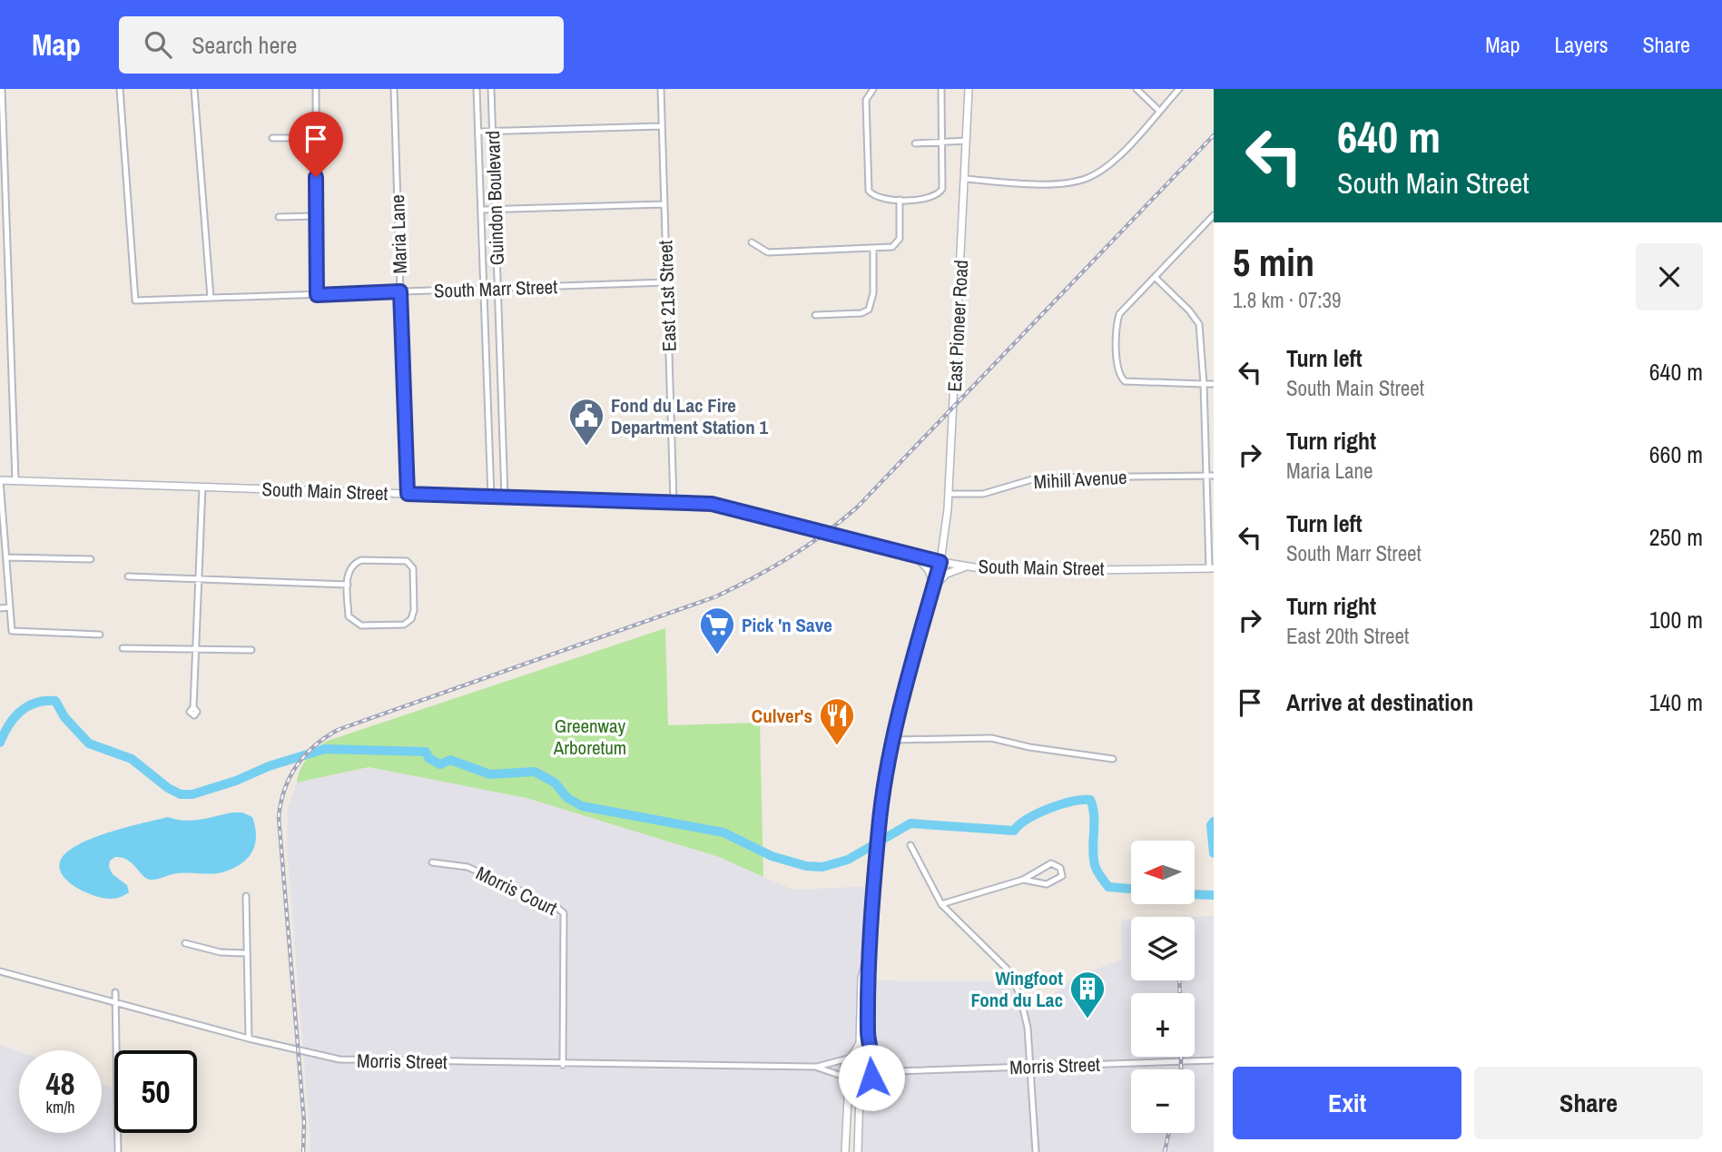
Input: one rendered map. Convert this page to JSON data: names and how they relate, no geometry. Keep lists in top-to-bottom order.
{
  "streets": {
    "main road": ["East Pioneer Road", "South Main Street"],
    "street": [
      "Guindon Boulevard",
      "Maria Lane",
      "South Marr Street",
      "East 21st Street",
      "Mihill Avenue",
      "Morris Court",
      "Morris Street"
    ]
  },
  "crossings": [
    ["Guindon Boulevard", "South Marr Street"],
    ["Guindon Boulevard", "South Main Street"],
    ["Maria Lane", "South Marr Street"],
    ["Maria Lane", "South Main Street"],
    ["South Marr Street", "East 21st Street"],
    ["East 21st Street", "South Main Street"],
    ["East Pioneer Road", "Mihill Avenue"],
    ["East Pioneer Road", "South Main Street"],
    ["Morris Court", "Morris Street"]
  ],
  "parks": ["Greenway Arboretum"],
  "places": {
    "public building": ["Fond du Lac Fire Department Station 1"],
    "supermarket": ["Pick 'n Save"],
    "restaurant": ["Culver's"],
    "building": ["Wingfoot Fond du Lac"]
  },
  "north": "left",
  "page": {
    "header": "Map",
    "search": "Search here",
    "nav": ["Map", "Layers", "Share"],
    "turn": ["640 m", "South Main Street"],
    "heading": ["5 min", "1.8 km · 07:39"],
    "list": [
      {
        "name": "Turn left",
        "note": "South Main Street",
        "value": "640 m"
      },
      {
        "name": "Turn right",
        "note": "Maria Lane",
        "value": "660 m"
      },
      {
        "name": "Turn left",
        "note": "South Marr Street",
        "value": "250 m"
      },
      {
        "name": "Turn right",
        "note": "East 20th Street",
        "value": "100 m"
      },
      {
        "name": "Arrive at destination",
        "value": "140 m"
      }
    ],
    "map_buttons": ["+", "−"],
    "speed": "48 km/h",
    "limit": "50",
    "buttons": ["Exit", "Share"]
  }
}
